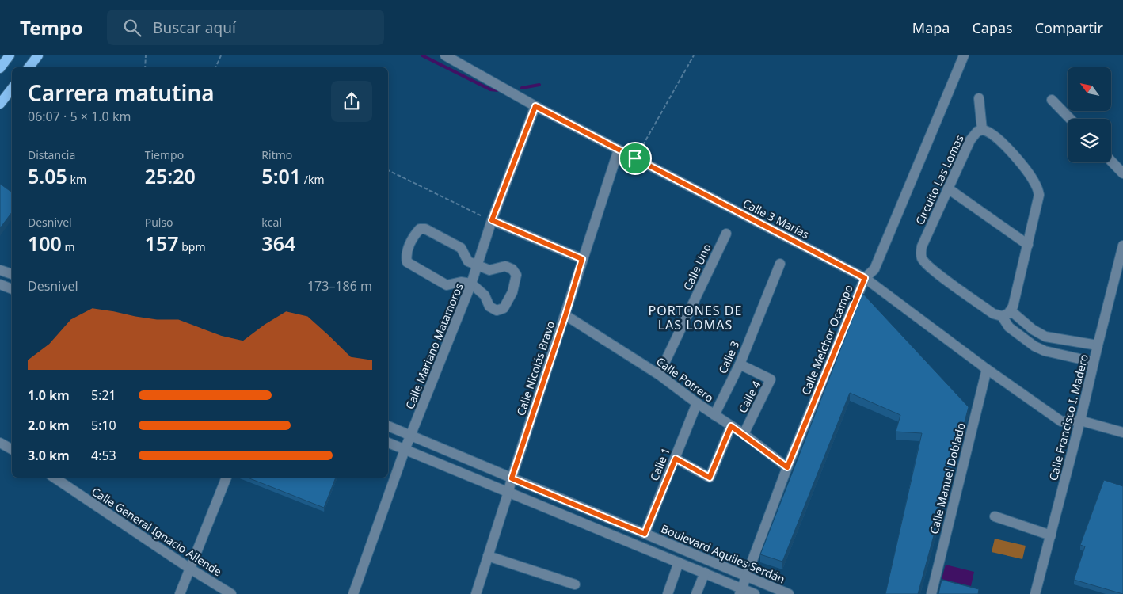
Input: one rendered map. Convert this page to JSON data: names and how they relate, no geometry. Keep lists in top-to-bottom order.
{
  "streets": {
    "street": [
      "Circuito Las Lomas",
      "Calle 3 Marías",
      "Calle Uno",
      "Calle Melchor Ocampo",
      "Calle Mariano Matamoros",
      "Calle 3",
      "Calle Nicolás Bravo",
      "Calle Potrero",
      "Calle 4",
      "Calle Francisco I. Madero",
      "Calle 1",
      "Calle Manuel Doblado",
      "Calle General Ignacio Allende",
      "Boulevard Aquiles Serdán"
    ]
  },
  "crossings": [
    ["Circuito Las Lomas", "Calle Francisco I. Madero"],
    ["Calle 3 Marías", "Calle Melchor Ocampo"],
    ["Calle 3 Marías", "Calle Mariano Matamoros"],
    ["Calle 3 Marías", "Calle Nicolás Bravo"],
    ["Calle 3 Marías", "Calle Francisco I. Madero"],
    ["Calle 3 Marías", "Calle Manuel Doblado"],
    ["Calle Uno", "Calle Potrero"],
    ["Calle Melchor Ocampo", "Calle Potrero"],
    ["Calle Melchor Ocampo", "Boulevard Aquiles Serdán"],
    ["Calle Mariano Matamoros", "Boulevard Aquiles Serdán"],
    ["Calle 3", "Calle Potrero"],
    ["Calle 3", "Calle 4"],
    ["Calle Nicolás Bravo", "Calle Potrero"],
    ["Calle Nicolás Bravo", "Boulevard Aquiles Serdán"],
    ["Calle Potrero", "Calle 4"],
    ["Calle Potrero", "Calle 1"],
    ["Calle 1", "Boulevard Aquiles Serdán"]
  ],
  "districts": ["PORTONES DE LAS LOMAS"],
  "north": "top left",
  "page": {
    "header": "Tempo",
    "search": "Buscar aquí",
    "nav": ["Mapa", "Capas", "Compartir"],
    "heading": ["Carrera matutina", "06:07 · 5 × 1.0 km"],
    "stats": [
      ["Distancia", "5.05 km"],
      ["Tiempo", "25:20"],
      ["Ritmo", "5:01 /km"],
      ["Desnivel", "100 m"],
      ["Pulso", "157 bpm"],
      ["kcal", "364"]
    ],
    "chart": ["Desnivel", "173–186 m"],
    "list": [
      {
        "name": "1.0 km",
        "note": "5:21"
      },
      {
        "name": "2.0 km",
        "note": "5:10"
      },
      {
        "name": "3.0 km",
        "note": "4:53"
      }
    ]
  }
}
